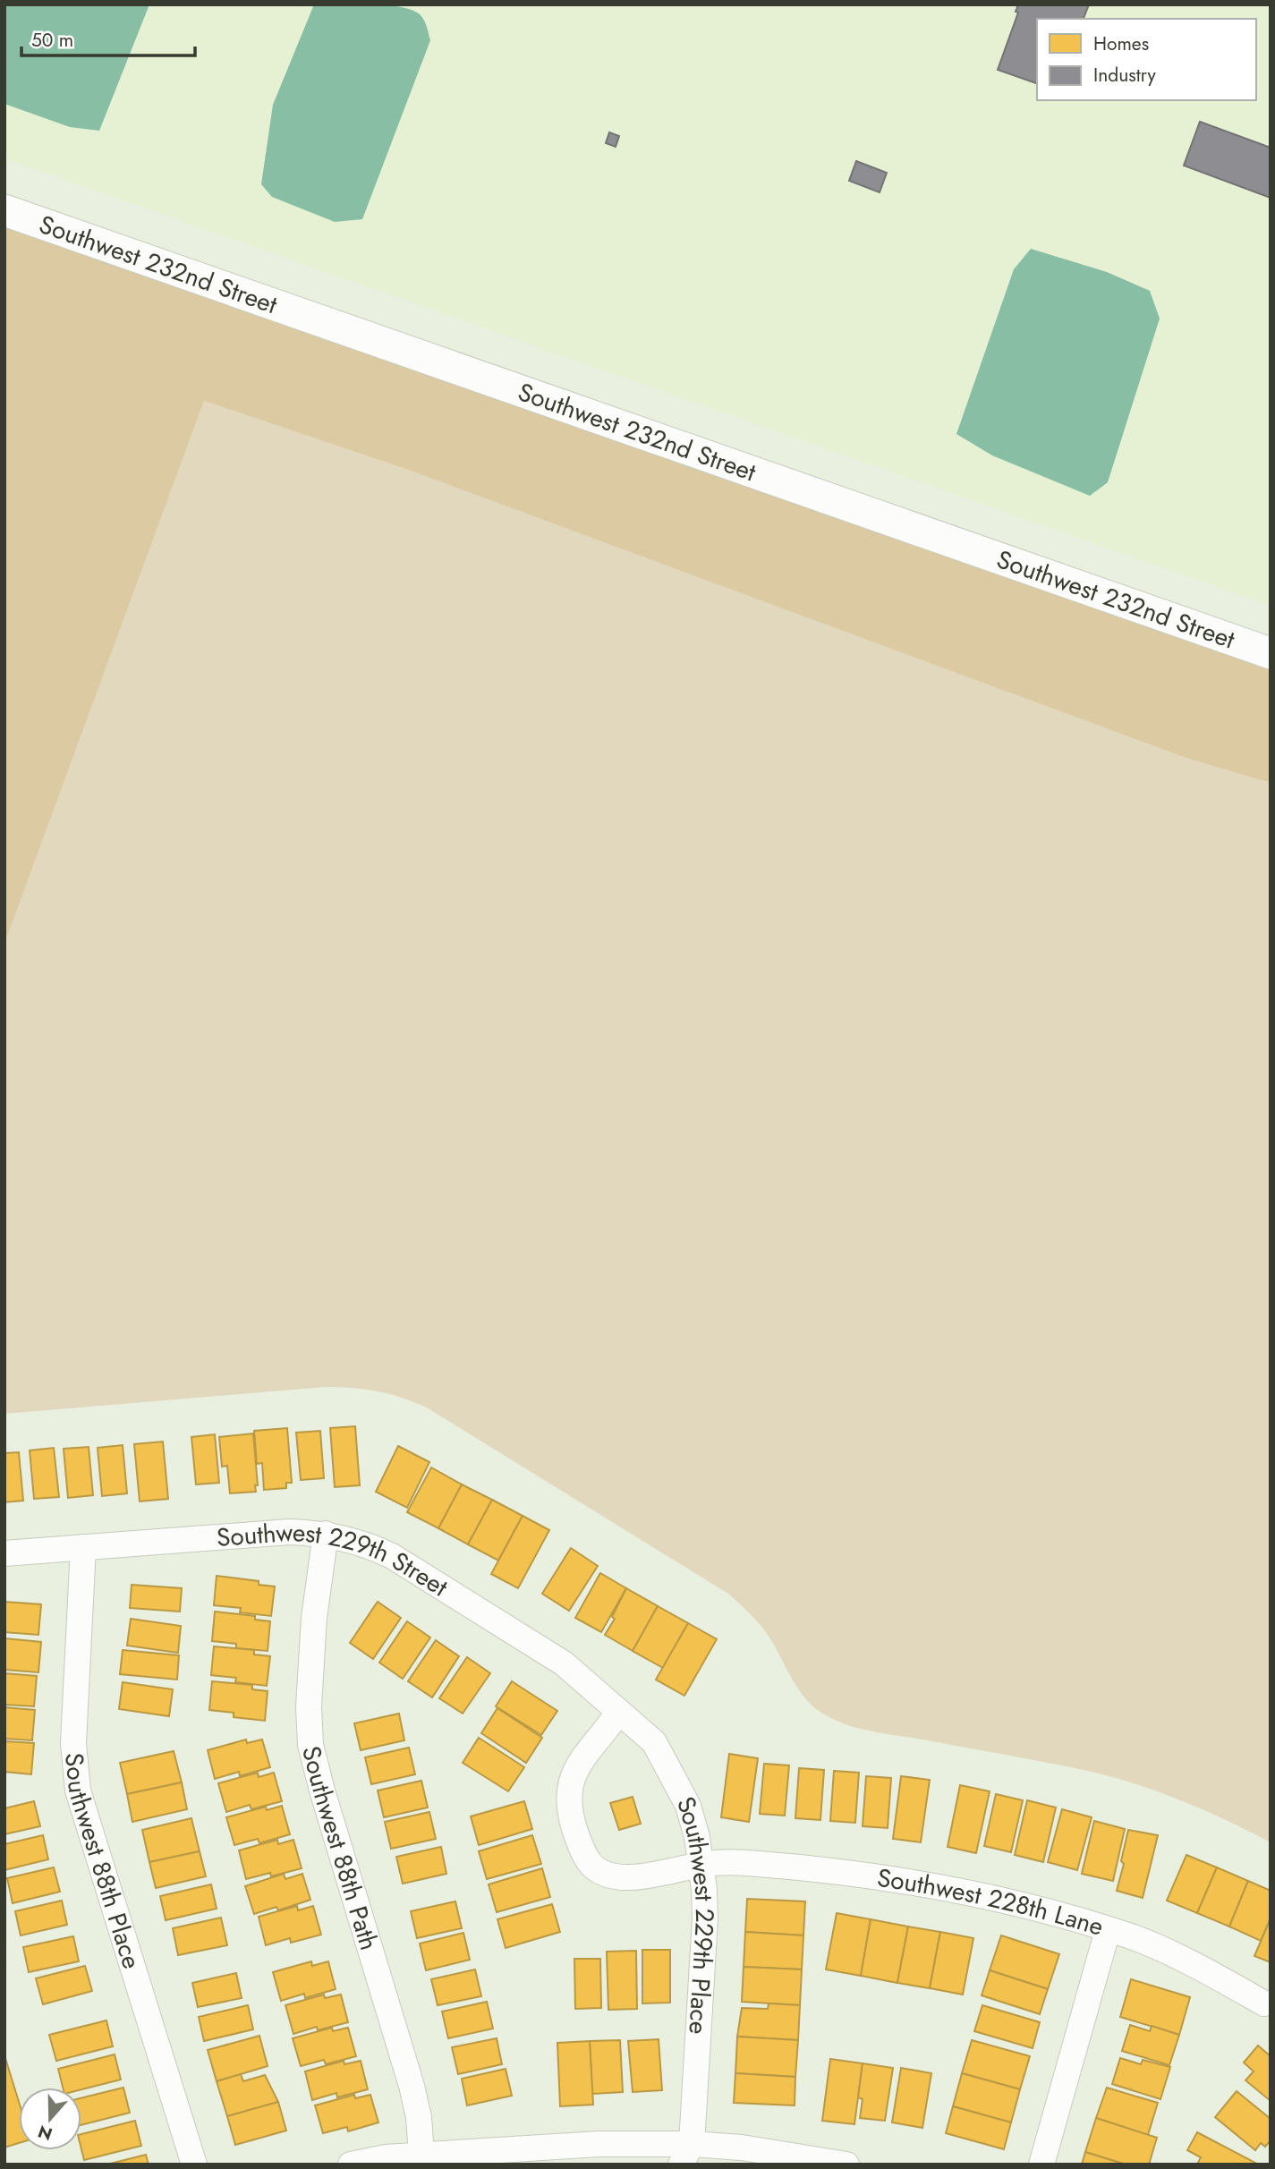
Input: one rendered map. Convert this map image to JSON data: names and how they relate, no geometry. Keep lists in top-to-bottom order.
{
  "streets": {
    "street": [
      "Southwest 232nd Street",
      "Southwest 229th Street",
      "Southwest 88th Path",
      "Southwest 88th Place",
      "Southwest 228th Lane",
      "Southwest 229th Place"
    ]
  },
  "crossings": [
    ["Southwest 229th Street", "Southwest 88th Path"],
    ["Southwest 229th Street", "Southwest 88th Place"],
    ["Southwest 229th Street", "Southwest 228th Lane"],
    ["Southwest 229th Street", "Southwest 229th Place"],
    ["Southwest 228th Lane", "Southwest 229th Place"]
  ],
  "legend": ["Homes", "Industry"],
  "scale_bar": "50 m",
  "north": "bottom"
}
